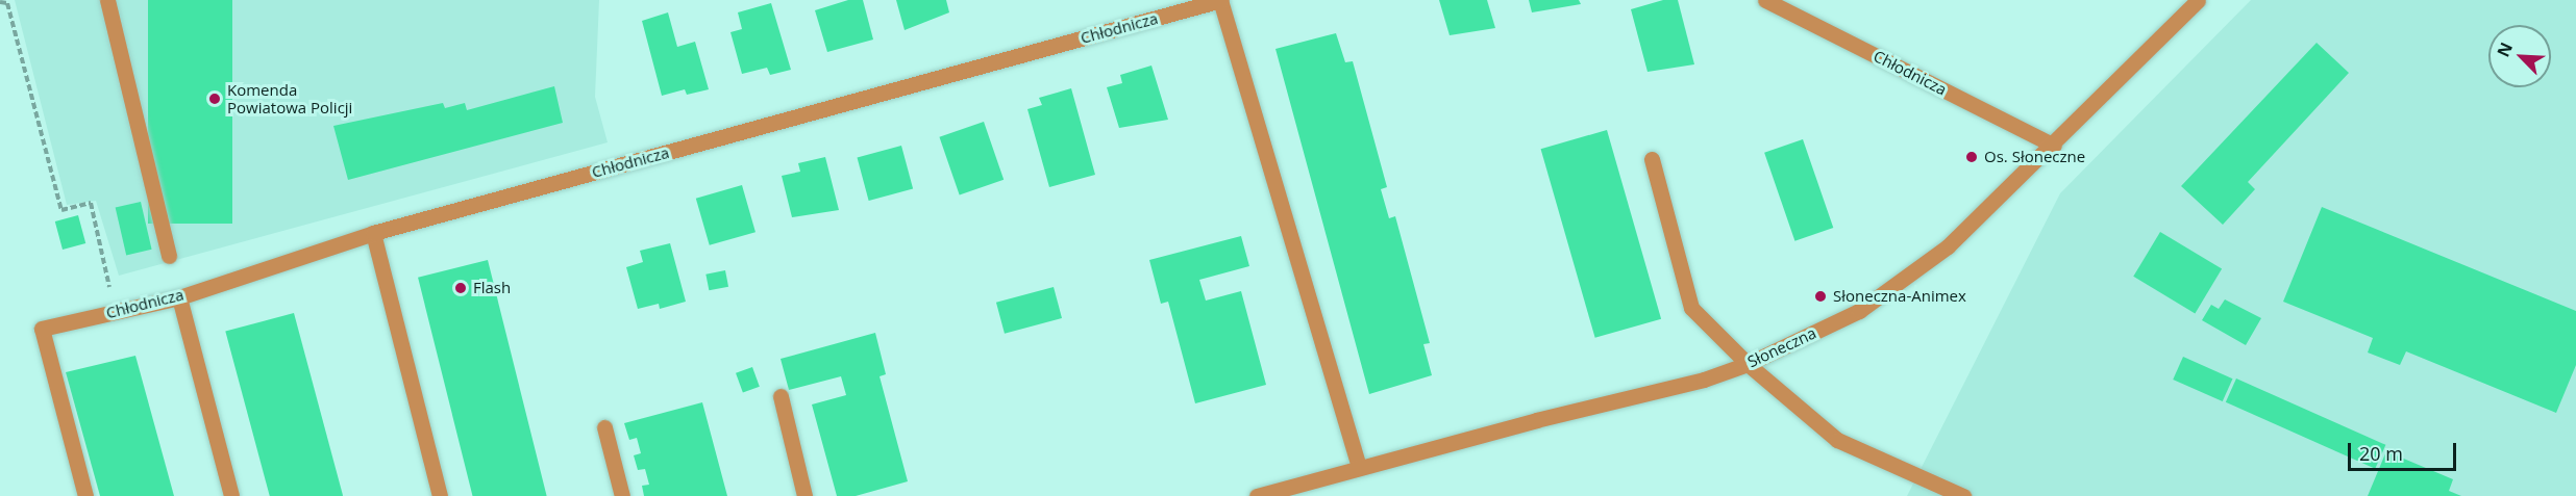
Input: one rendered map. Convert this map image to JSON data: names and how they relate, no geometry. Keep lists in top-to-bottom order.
{
  "streets": {
    "street": ["Chłodnicza", "Słoneczna"]
  },
  "crossings": [
    ["Chłodnicza", "Słoneczna"]
  ],
  "places": [
    "Komenda Powiatowa Policji",
    "Os. Słoneczne",
    "Flash",
    "Słoneczna-Animex"
  ],
  "scale_bar": "20 m",
  "north": "top left"
}
